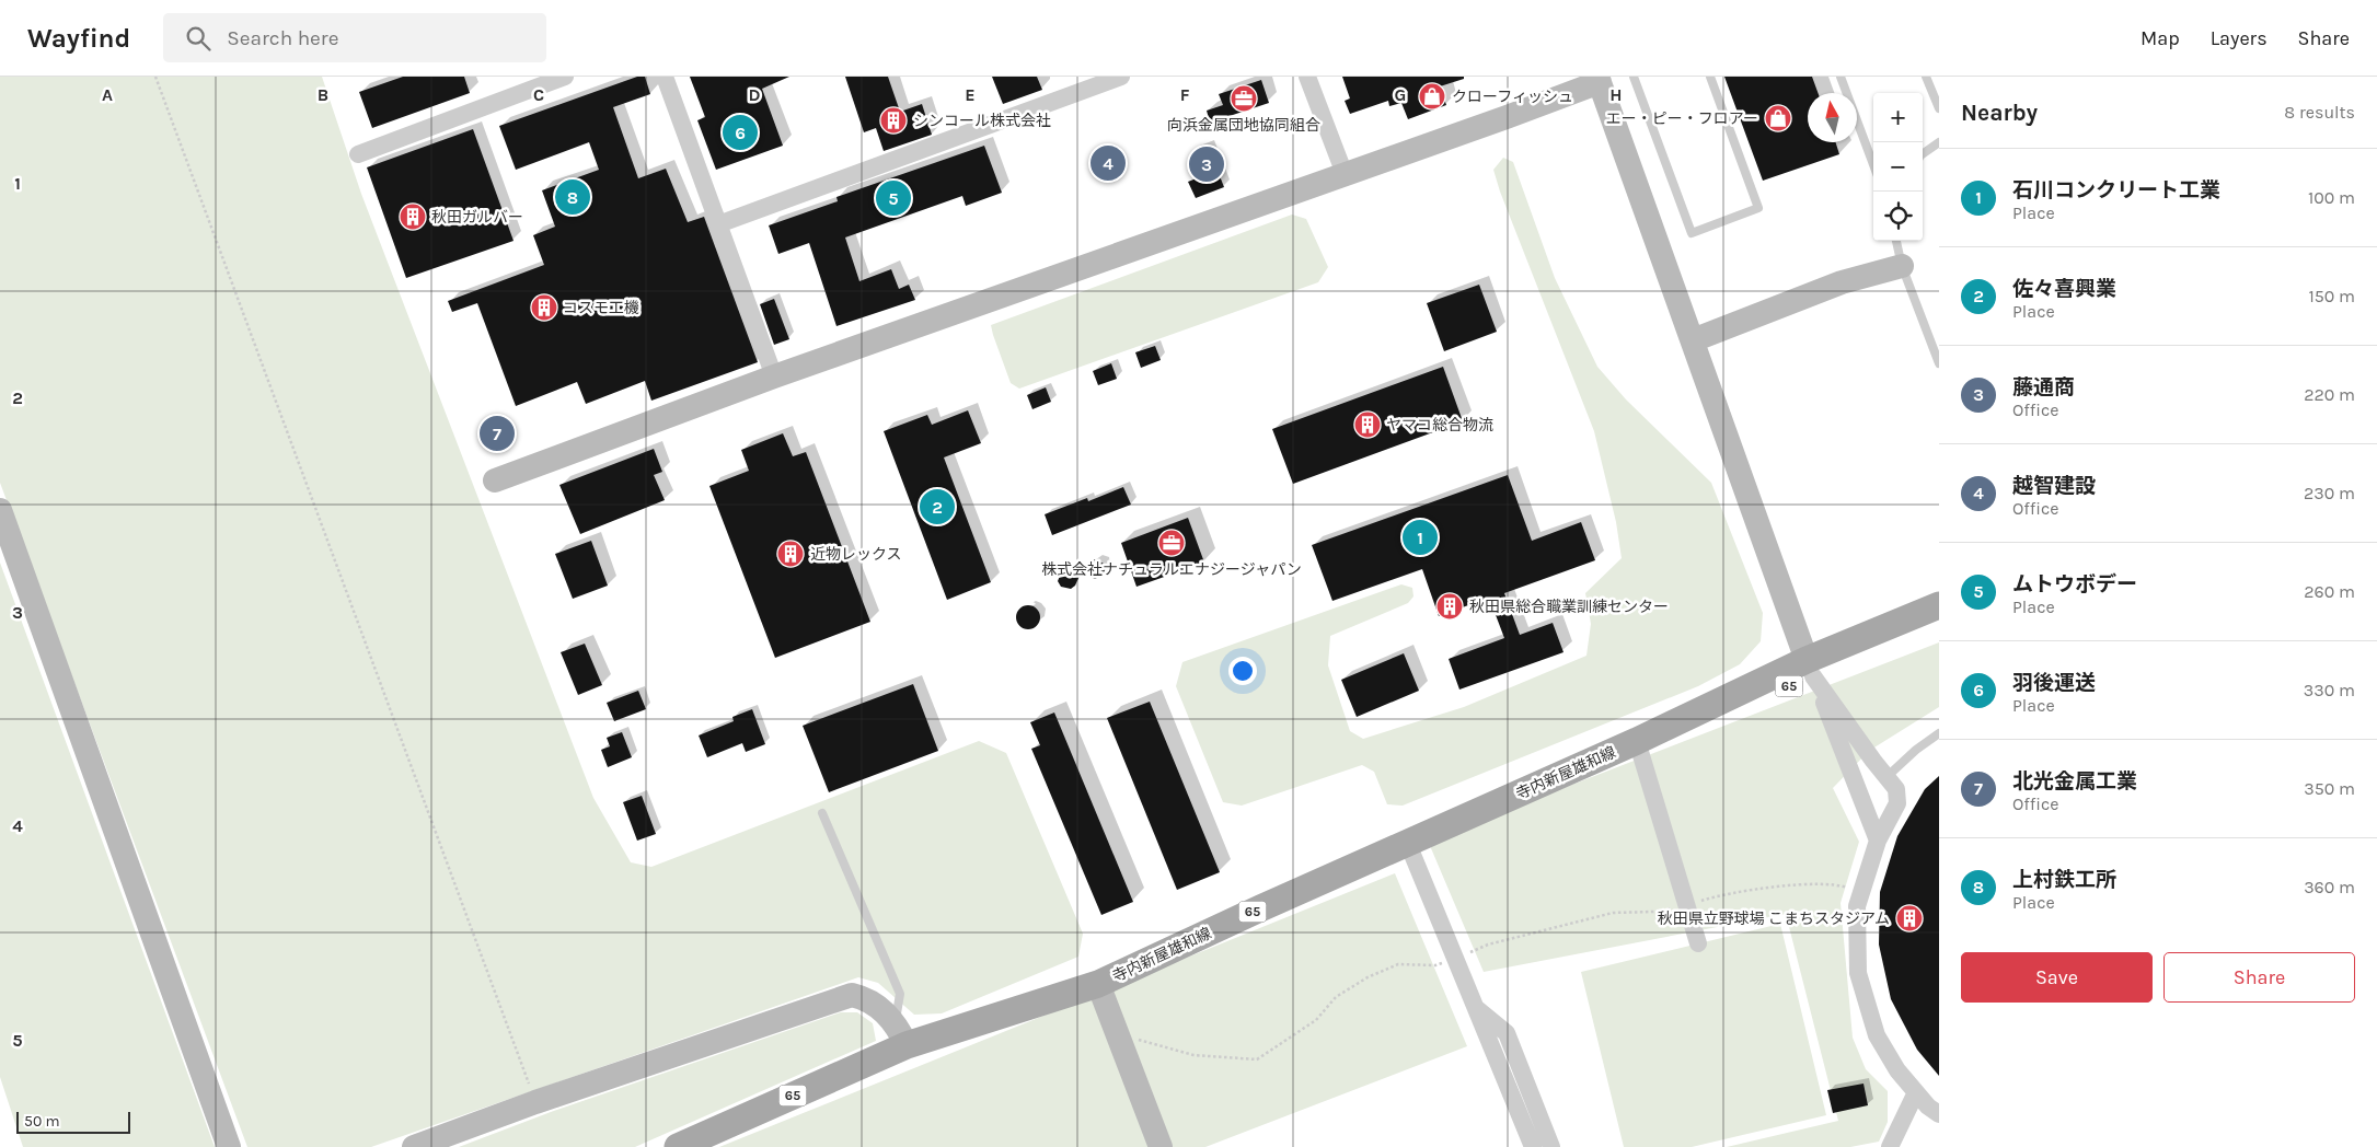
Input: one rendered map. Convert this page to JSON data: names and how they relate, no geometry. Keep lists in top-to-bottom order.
{
  "streets": {
    "main road": ["65", "寺内新屋雄和線"]
  },
  "places": {
    "shop": ["クローフィッシュ", "エー・ピー・フロアー"],
    "office": ["向浜金属団地協同組合", "株式会社ナチュラルエナジージャパン"],
    "building": [
      "シンコール株式会社",
      "秋田ガルバー",
      "コスモ工機",
      "ヤマコ総合物流",
      "近物レックス",
      "秋田県総合職業訓練センター",
      "秋田県立野球場 こまちスタジアム"
    ]
  },
  "scale_bar": "50 m",
  "north": "top",
  "page": {
    "header": "Wayfind",
    "search": "Search here",
    "nav": ["Map", "Layers", "Share"],
    "heading": ["Nearby", "8 results"],
    "map_buttons": ["+", "−"],
    "pins": [
      "6",
      "4",
      "3",
      "8",
      "5",
      "7",
      "2",
      "1"
    ],
    "list": [
      {
        "mark": "1",
        "name": "石川コンクリート工業",
        "note": "Place",
        "value": "100 m"
      },
      {
        "mark": "2",
        "name": "佐々喜興業",
        "note": "Place",
        "value": "150 m"
      },
      {
        "mark": "3",
        "name": "藤通商",
        "note": "Office",
        "value": "220 m"
      },
      {
        "mark": "4",
        "name": "越智建設",
        "note": "Office",
        "value": "230 m"
      },
      {
        "mark": "5",
        "name": "ムトウボデー",
        "note": "Place",
        "value": "260 m"
      },
      {
        "mark": "6",
        "name": "羽後運送",
        "note": "Place",
        "value": "330 m"
      },
      {
        "mark": "7",
        "name": "北光金属工業",
        "note": "Office",
        "value": "350 m"
      },
      {
        "mark": "8",
        "name": "上村鉄工所",
        "note": "Place",
        "value": "360 m"
      }
    ],
    "buttons": ["Save", "Share"],
    "scale": "50 m"
  },
  "grid": {
    "columns": [
      "A",
      "B",
      "C",
      "D",
      "E",
      "F",
      "G",
      "H"
    ],
    "rows": [
      "1",
      "2",
      "3",
      "4",
      "5"
    ]
  }
}
